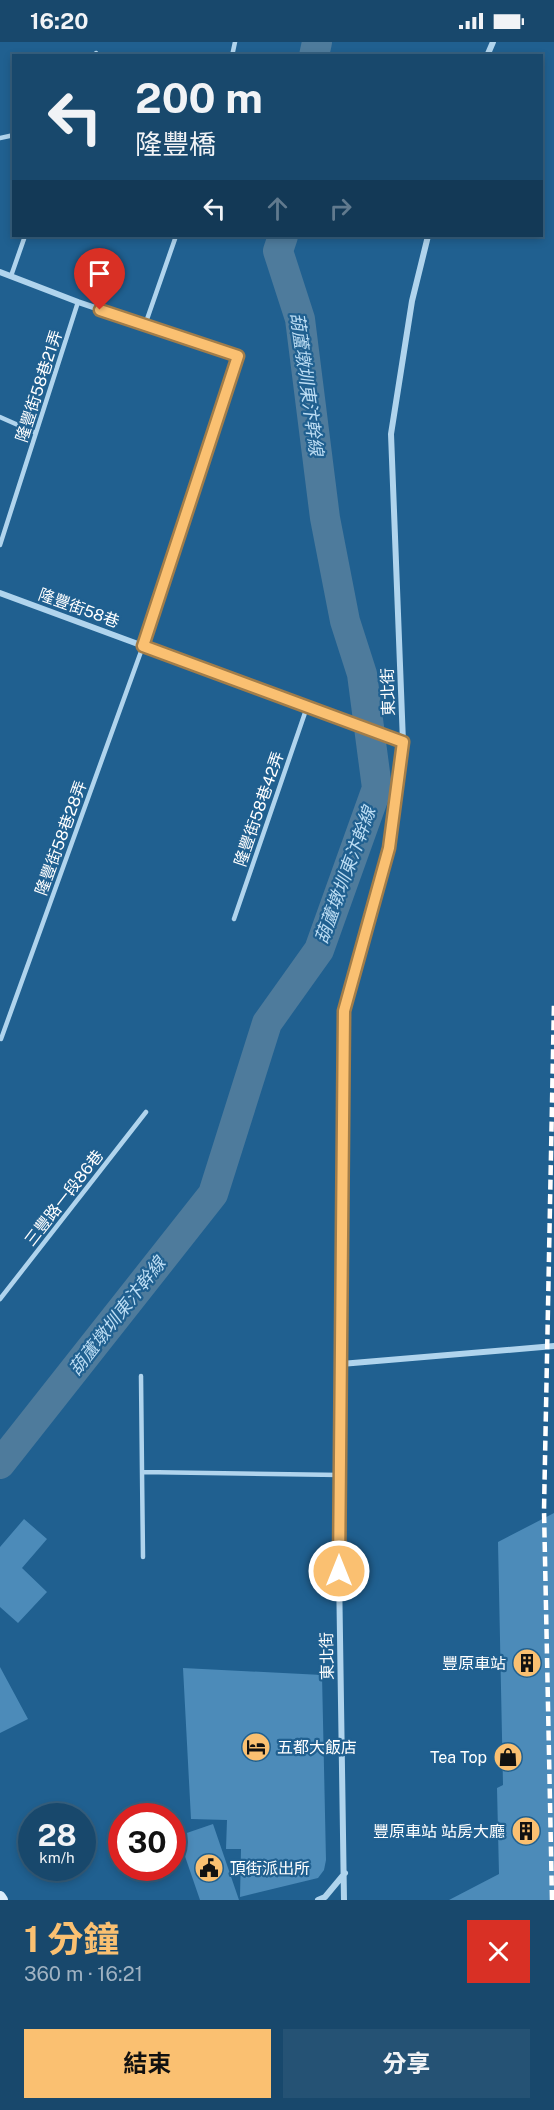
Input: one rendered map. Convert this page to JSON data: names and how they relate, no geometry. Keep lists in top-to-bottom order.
{
  "streets": {
    "street": ["隆豐街58巷", "東北街"],
    "lane": [
      "隆豐街58巷21弄",
      "隆豐街58巷42弄",
      "隆豐街58巷28弄",
      "三豐路一段86巷"
    ]
  },
  "crossings": [
    ["隆豐街58巷", "東北街"],
    ["隆豐街58巷", "隆豐街58巷42弄"],
    ["隆豐街58巷", "隆豐街58巷28弄"]
  ],
  "water": ["葫蘆墩圳東汴幹線"],
  "places": {
    "building": ["豐原車站", "豐原車站 站房大廳"],
    "hotel": ["五都大飯店"],
    "shop": ["Tea Top"],
    "public building": ["頂街派出所"]
  },
  "page": {
    "status": "16:20",
    "turn": ["200 m", "隆豐橋"],
    "speed": "28 km/h",
    "limit": "30",
    "heading": ["1 分鐘", "360 m · 16:21"],
    "buttons": ["結束", "分享"]
  }
}
